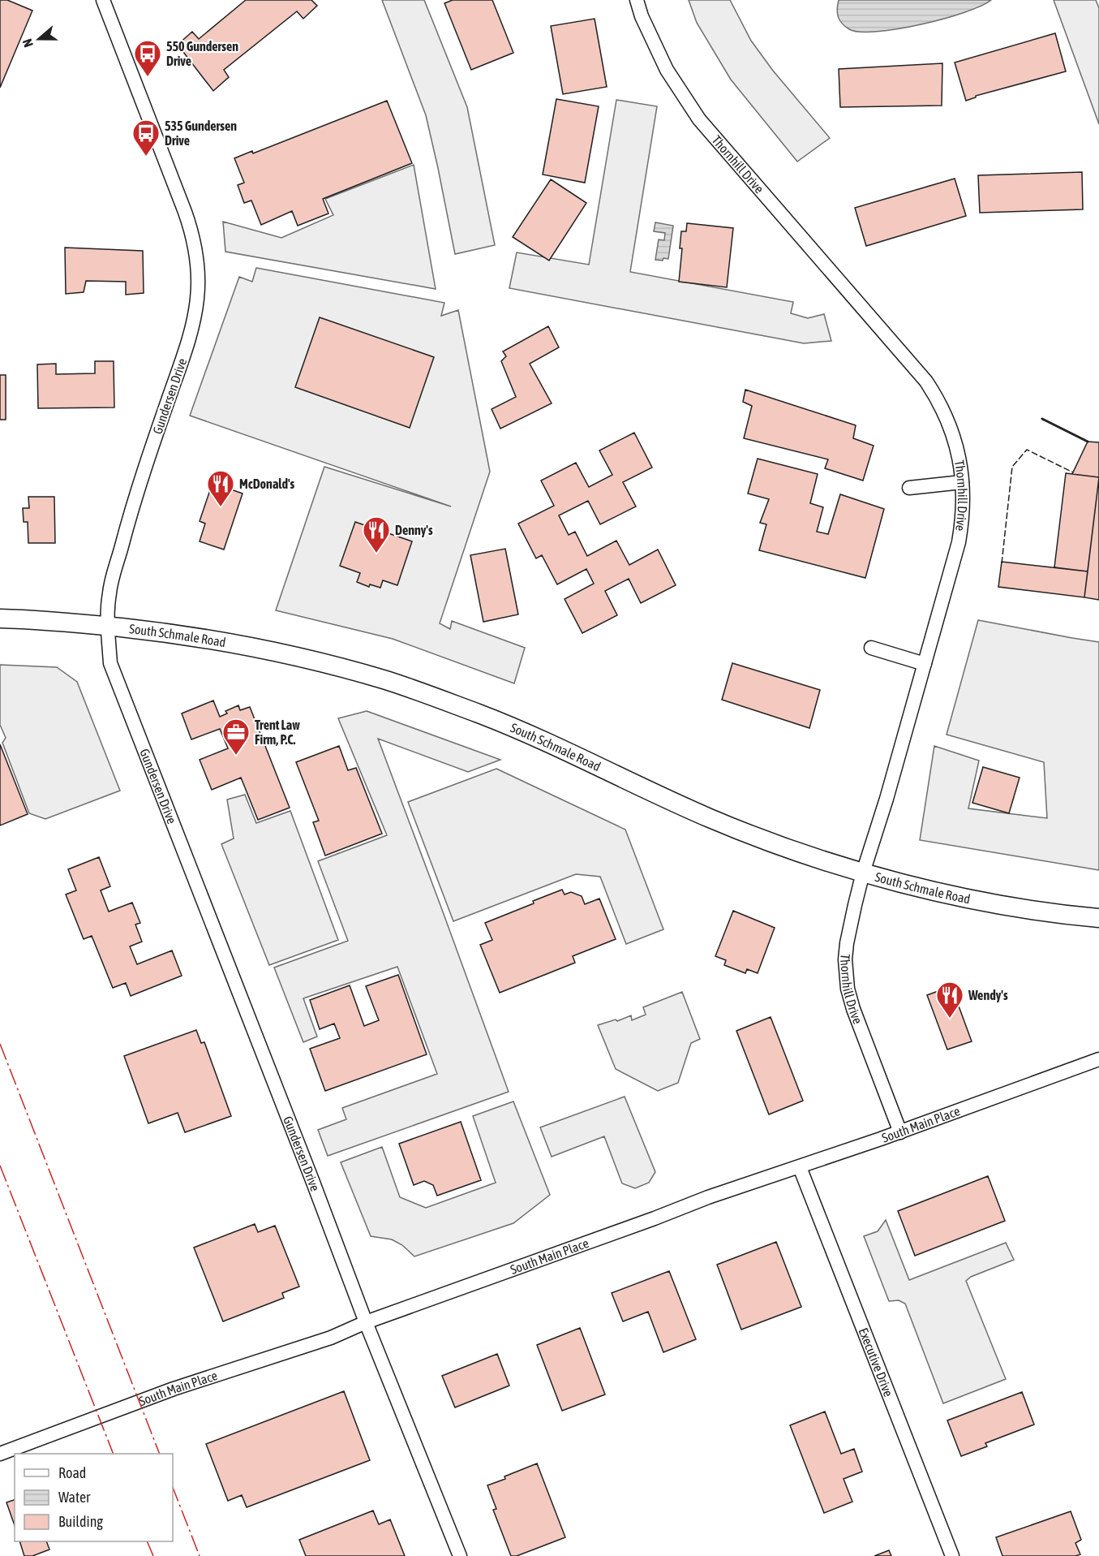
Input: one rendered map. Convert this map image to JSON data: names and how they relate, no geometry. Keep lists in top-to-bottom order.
{
  "streets": {
    "main road": ["South Schmale Road"],
    "street": [
      "Thornhill Drive",
      "Gundersen Drive",
      "South Main Place",
      "Executive Drive"
    ]
  },
  "crossings": [
    ["Thornhill Drive", "South Schmale Road"],
    ["Thornhill Drive", "South Main Place"],
    ["Gundersen Drive", "South Schmale Road"],
    ["Gundersen Drive", "South Main Place"],
    ["South Main Place", "Executive Drive"]
  ],
  "places": {
    "bus stop": ["550 Gundersen Drive", "535 Gundersen Drive"],
    "restaurant": ["McDonald's", "Denny's", "Wendy's"],
    "office": ["Trent Law Firm, P.C."]
  },
  "legend": ["Road", "Water", "Building"],
  "north": "left"
}
